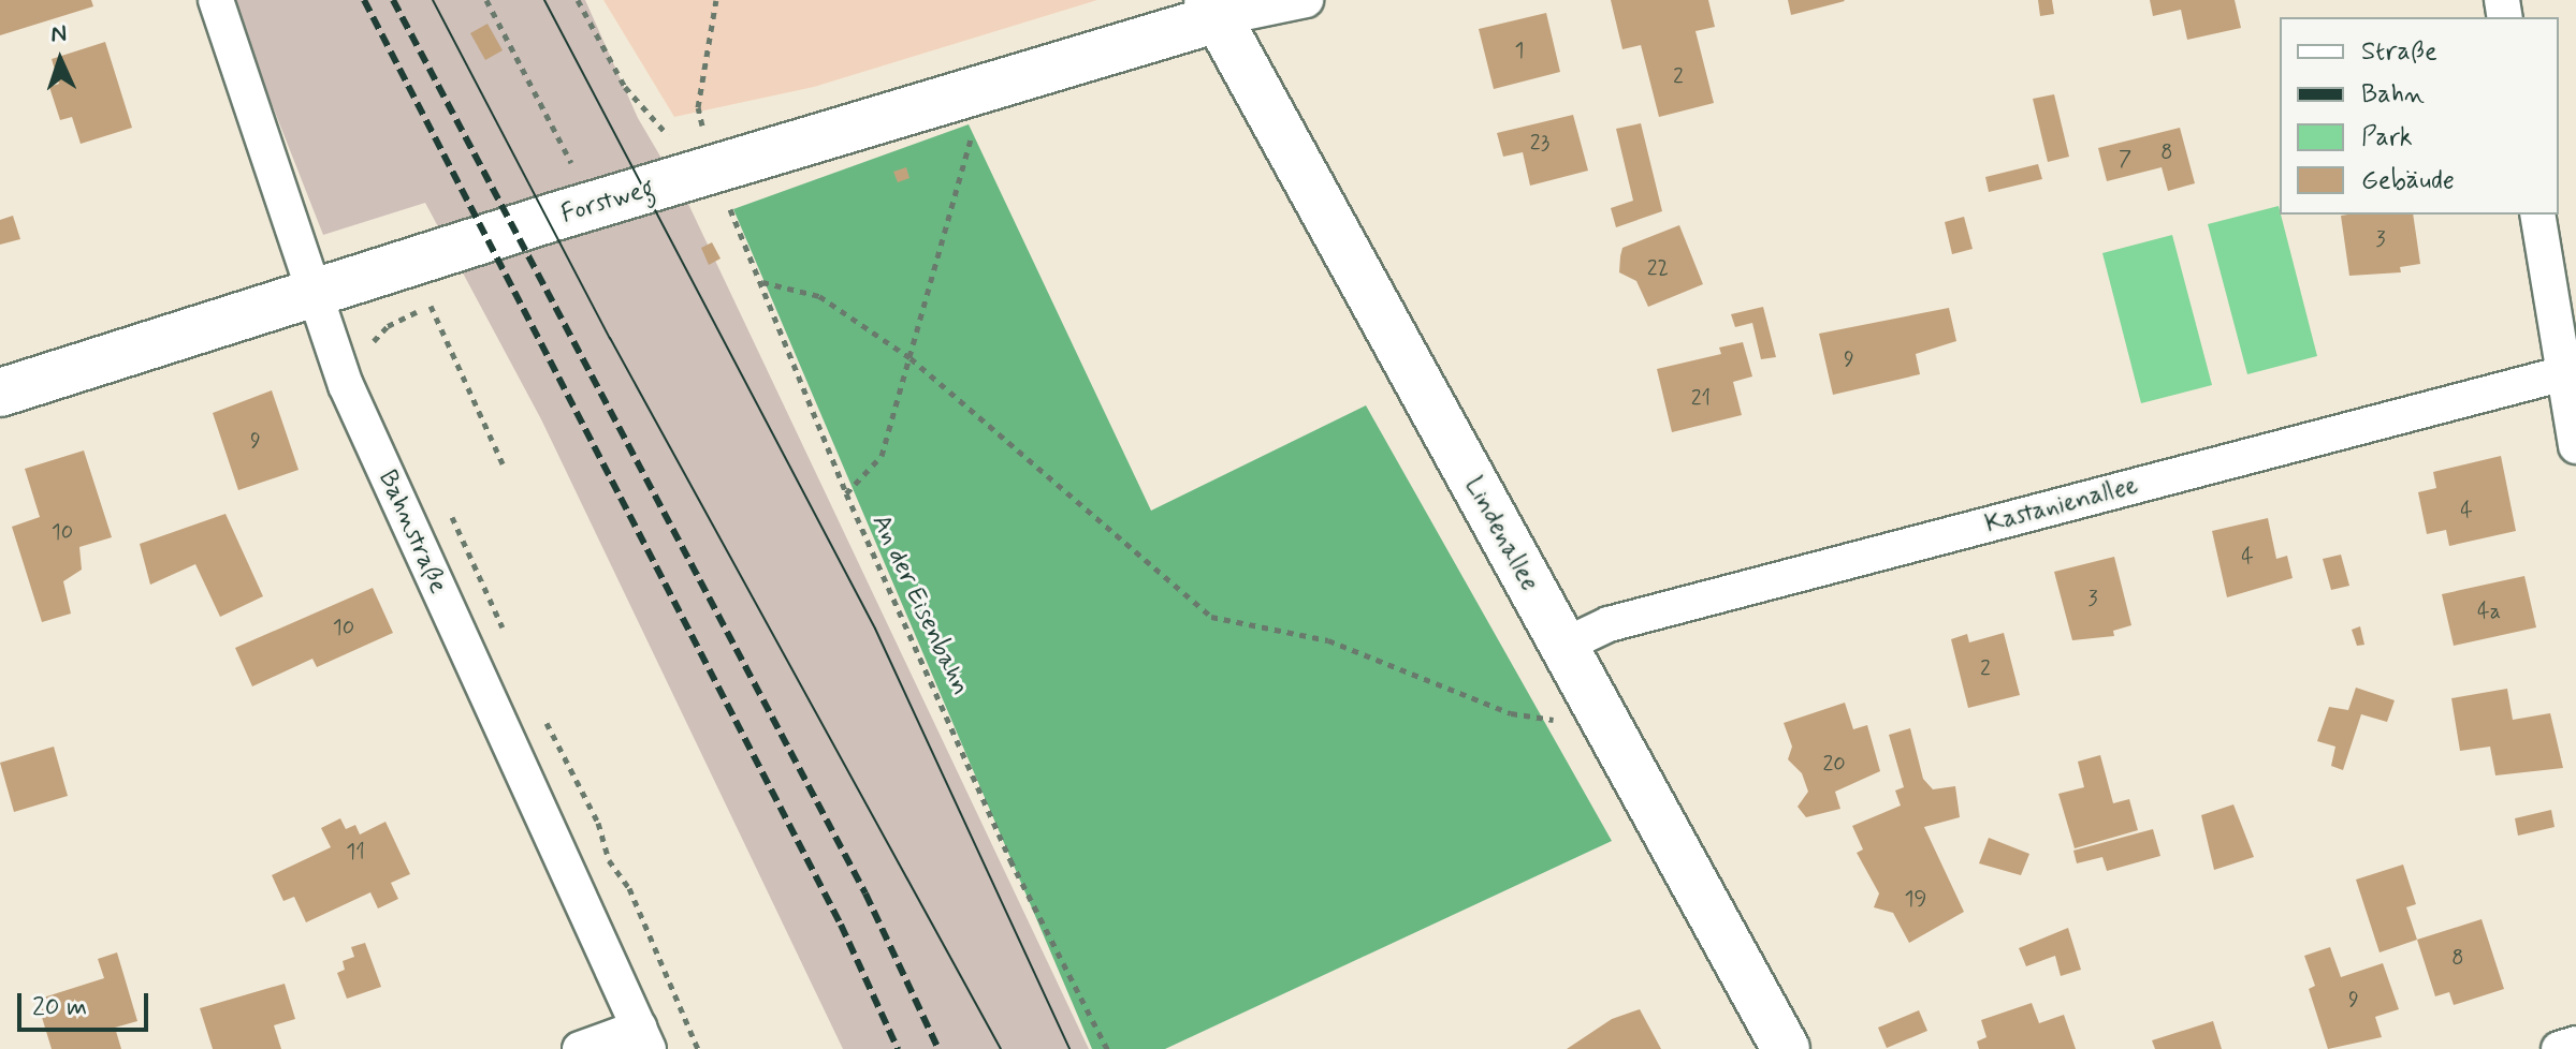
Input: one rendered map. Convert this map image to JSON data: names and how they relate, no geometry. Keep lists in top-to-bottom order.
{
  "streets": {
    "main road": ["Forstweg", "Lindenallee"],
    "street": ["Kastanienallee", "Bahnstraße"],
    "path": ["An der Eisenbahn"]
  },
  "crossings": [
    ["Forstweg", "Bahnstraße"],
    ["Forstweg", "Lindenallee"],
    ["Forstweg", "An der Eisenbahn"],
    ["Kastanienallee", "Lindenallee"]
  ],
  "house_numbers": [
    "1",
    "2",
    "23",
    "8",
    "7",
    "3",
    "22",
    "9",
    "21",
    "9",
    "4",
    "10",
    "4",
    "3",
    "4a",
    "10",
    "2",
    "20",
    "11",
    "19",
    "8",
    "9"
  ],
  "legend": [
    "Straße",
    "Bahn",
    "Park",
    "Gebäude"
  ],
  "scale_bar": "20 m",
  "north": "top"
}
